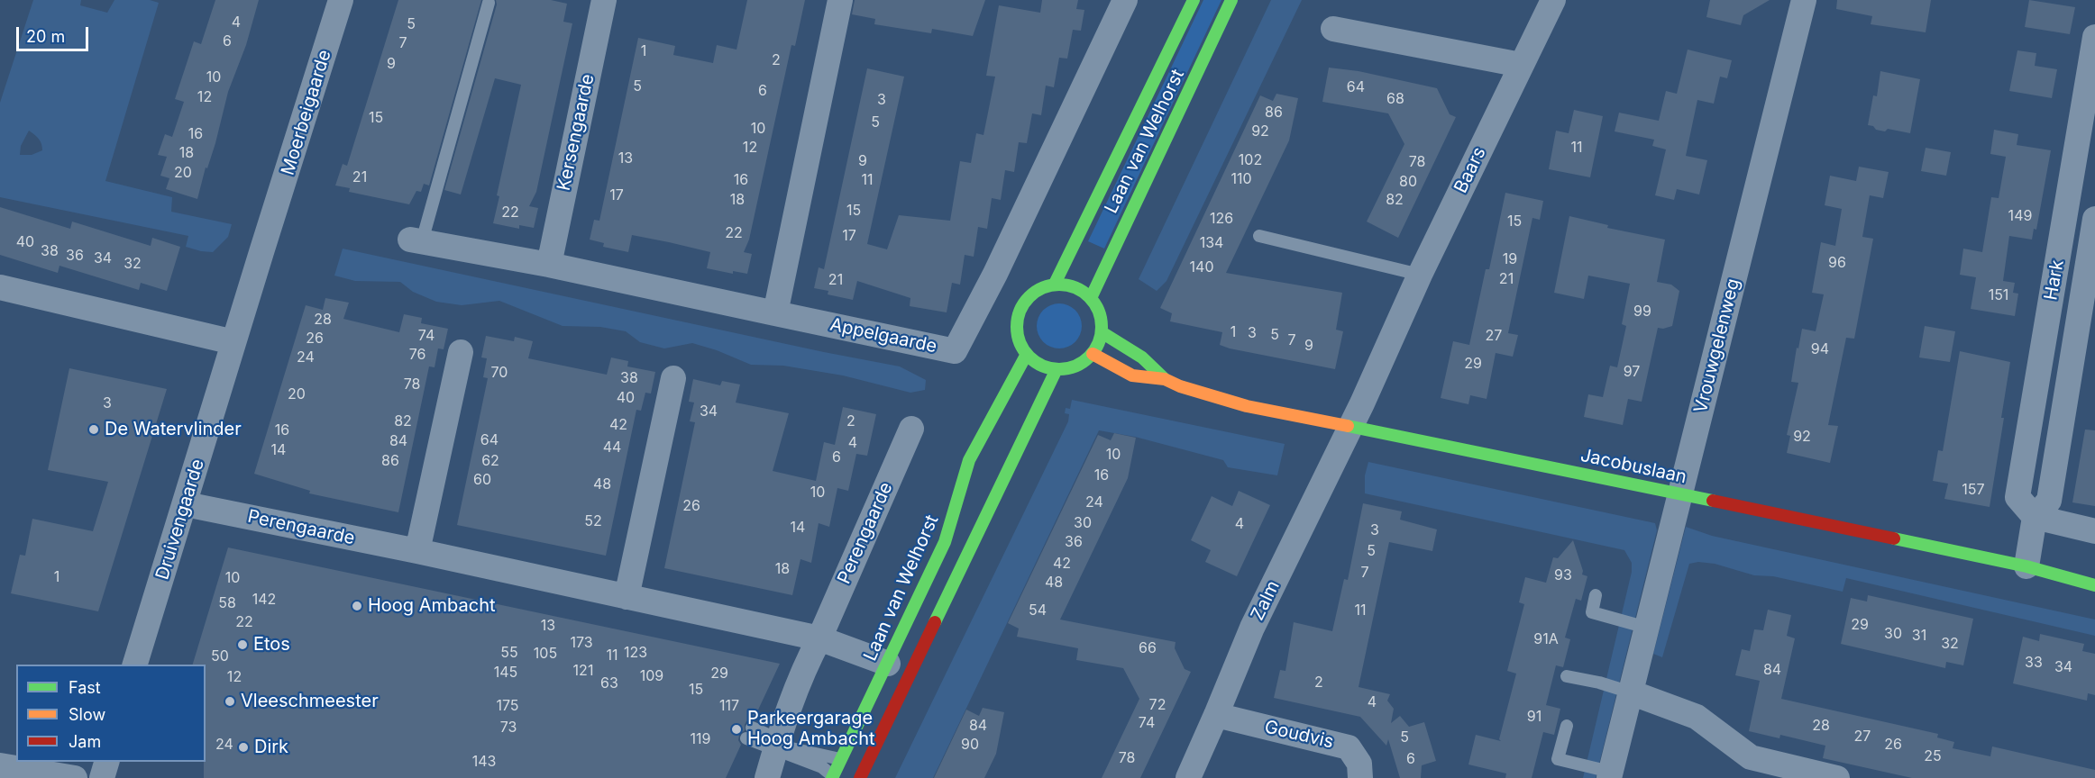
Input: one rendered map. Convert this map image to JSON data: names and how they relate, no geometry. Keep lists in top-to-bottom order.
{
  "streets": {
    "main road": ["Laan van Welhorst", "Jacobuslaan"],
    "street": [
      "Moerbeigaarde",
      "Kersengaarde",
      "Baars",
      "Hark",
      "Appelgaarde",
      "Vrouwgelenweg",
      "Druivengaarde",
      "Perengaarde",
      "Zalm",
      "Goudvis"
    ]
  },
  "crossings": [
    ["Moerbeigaarde", "Druivengaarde"],
    ["Laan van Welhorst", "Jacobuslaan"],
    ["Laan van Welhorst", "Perengaarde"],
    ["Baars", "Jacobuslaan"],
    ["Baars", "Zalm"],
    ["Hark", "Jacobuslaan"],
    ["Vrouwgelenweg", "Jacobuslaan"],
    ["Jacobuslaan", "Zalm"],
    ["Druivengaarde", "Perengaarde"],
    ["Zalm", "Goudvis"]
  ],
  "places": [
    "De Watervlinder",
    "Hoog Ambacht",
    "Etos",
    "Vleeschmeester",
    "Parkeergarage Hoog Ambacht",
    "Dirk"
  ],
  "house_numbers": [
    "4",
    "5",
    "6",
    "7",
    "1",
    "2",
    "9",
    "10",
    "5",
    "64",
    "6",
    "12",
    "68",
    "3",
    "86",
    "15",
    "5",
    "10",
    "92",
    "16",
    "12",
    "11",
    "18",
    "13",
    "102",
    "9",
    "78",
    "20",
    "21",
    "110",
    "16",
    "11",
    "80",
    "17",
    "18",
    "82",
    "15",
    "22",
    "149",
    "126",
    "15",
    "22",
    "17",
    "40",
    "134",
    "38",
    "36",
    "34",
    "19",
    "96",
    "32",
    "140",
    "21",
    "21",
    "151",
    "99",
    "28",
    "1",
    "3",
    "5",
    "74",
    "27",
    "26",
    "7",
    "9",
    "94",
    "76",
    "24",
    "29",
    "97",
    "70",
    "38",
    "78",
    "20",
    "40",
    "3",
    "34",
    "82",
    "2",
    "42",
    "16",
    "92",
    "64",
    "84",
    "4",
    "44",
    "14",
    "10",
    "6",
    "86",
    "62",
    "16",
    "60",
    "48",
    "157",
    "10",
    "24",
    "26",
    "52",
    "30",
    "4",
    "14",
    "3",
    "36",
    "5",
    "42",
    "18",
    "7",
    "93",
    "1",
    "10",
    "48",
    "142",
    "58",
    "54",
    "11",
    "22",
    "29",
    "13",
    "30",
    "31",
    "91A",
    "173",
    "32",
    "66",
    "55",
    "123",
    "105",
    "11",
    "50",
    "33",
    "34",
    "84",
    "121",
    "145",
    "29",
    "109",
    "12",
    "2",
    "63",
    "15",
    "4",
    "72",
    "175",
    "117",
    "91",
    "74",
    "84",
    "28",
    "73",
    "27",
    "5",
    "119",
    "24",
    "90",
    "26",
    "25",
    "78",
    "6",
    "143"
  ],
  "legend": ["Fast", "Slow", "Jam"],
  "scale_bar": "20 m"
}
